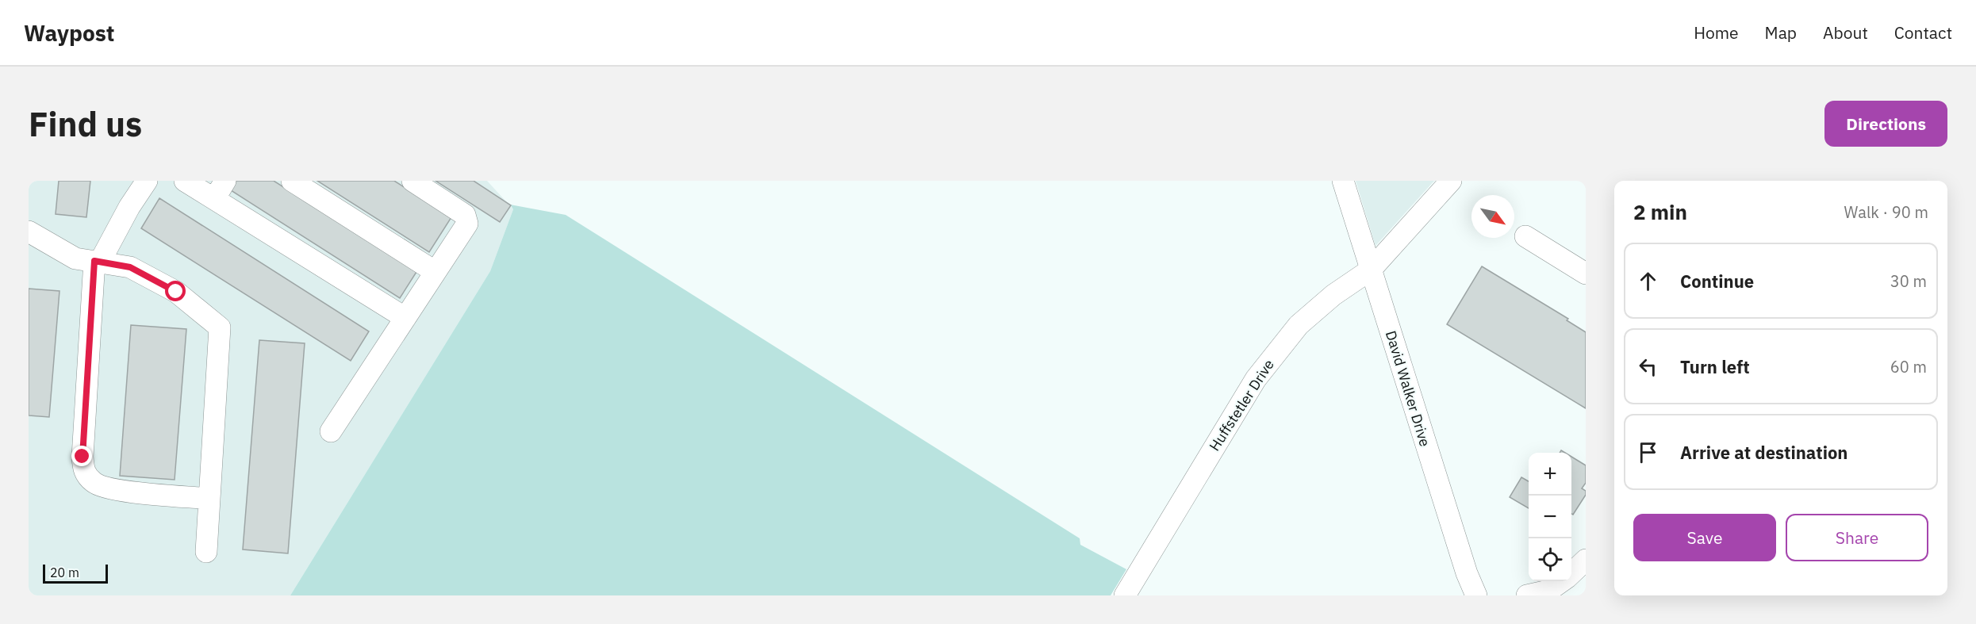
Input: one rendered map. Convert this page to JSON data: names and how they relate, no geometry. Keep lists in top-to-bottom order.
{
  "streets": {
    "street": ["David Walker Drive", "Huffstetler Drive"]
  },
  "crossings": [
    ["David Walker Drive", "Huffstetler Drive"]
  ],
  "scale_bar": "20 m",
  "north": "bottom right",
  "page": {
    "header": "Waypost",
    "nav": [
      "Home",
      "Map",
      "About",
      "Contact"
    ],
    "buttons": [
      "Directions",
      ["Save", "Share"]
    ],
    "title": "Find us",
    "heading": ["2 min", "Walk · 90 m"],
    "list": [
      ["Continue", "30 m"],
      ["Turn left", "60 m"],
      "Arrive at destination"
    ],
    "map_buttons": ["+", "−"],
    "scale": "20 m"
  }
}
